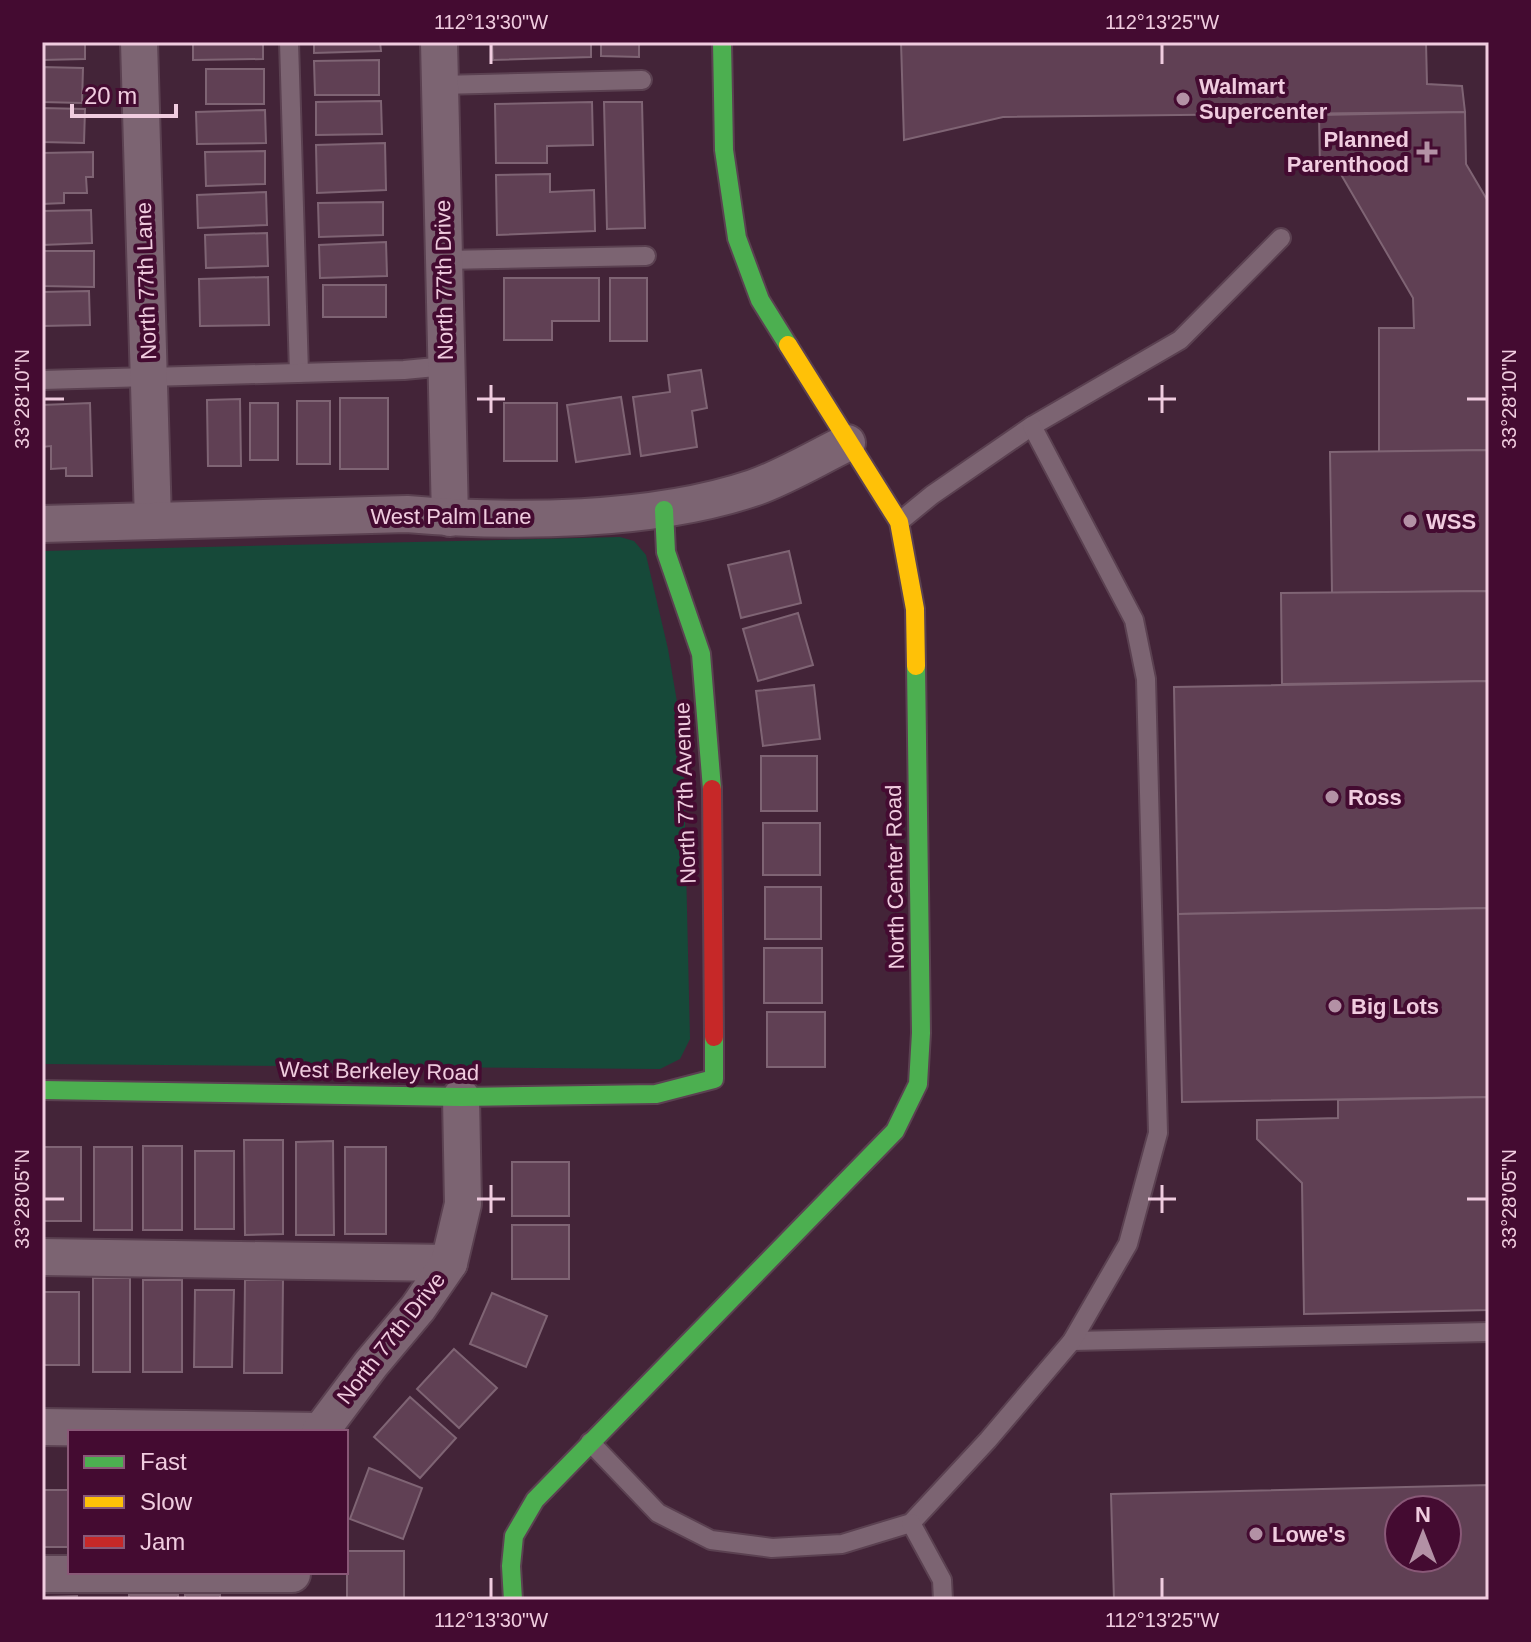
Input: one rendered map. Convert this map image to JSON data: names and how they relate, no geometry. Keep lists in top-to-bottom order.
{
  "streets": {
    "street": [
      "North 77th Drive",
      "North 77th Lane",
      "West Palm Lane",
      "North 77th Avenue",
      "North Center Road",
      "West Berkeley Road"
    ]
  },
  "crossings": [
    ["North 77th Drive", "West Palm Lane"],
    ["North 77th Drive", "West Berkeley Road"],
    ["North 77th Lane", "West Palm Lane"],
    ["West Palm Lane", "North 77th Avenue"],
    ["West Palm Lane", "North Center Road"],
    ["North 77th Avenue", "West Berkeley Road"]
  ],
  "places": {
    "other": [
      "Walmart Supercenter",
      "WSS",
      "Ross",
      "Big Lots",
      "Lowe's"
    ],
    "health": ["Planned Parenthood"]
  },
  "legend": ["Fast", "Slow", "Jam"],
  "scale_bar": "20 m",
  "north": "top",
  "coordinates": [
    "112°13'30\"W",
    "112°13'25\"W",
    "33°28'10\"N",
    "33°28'05\"N"
  ]
}
